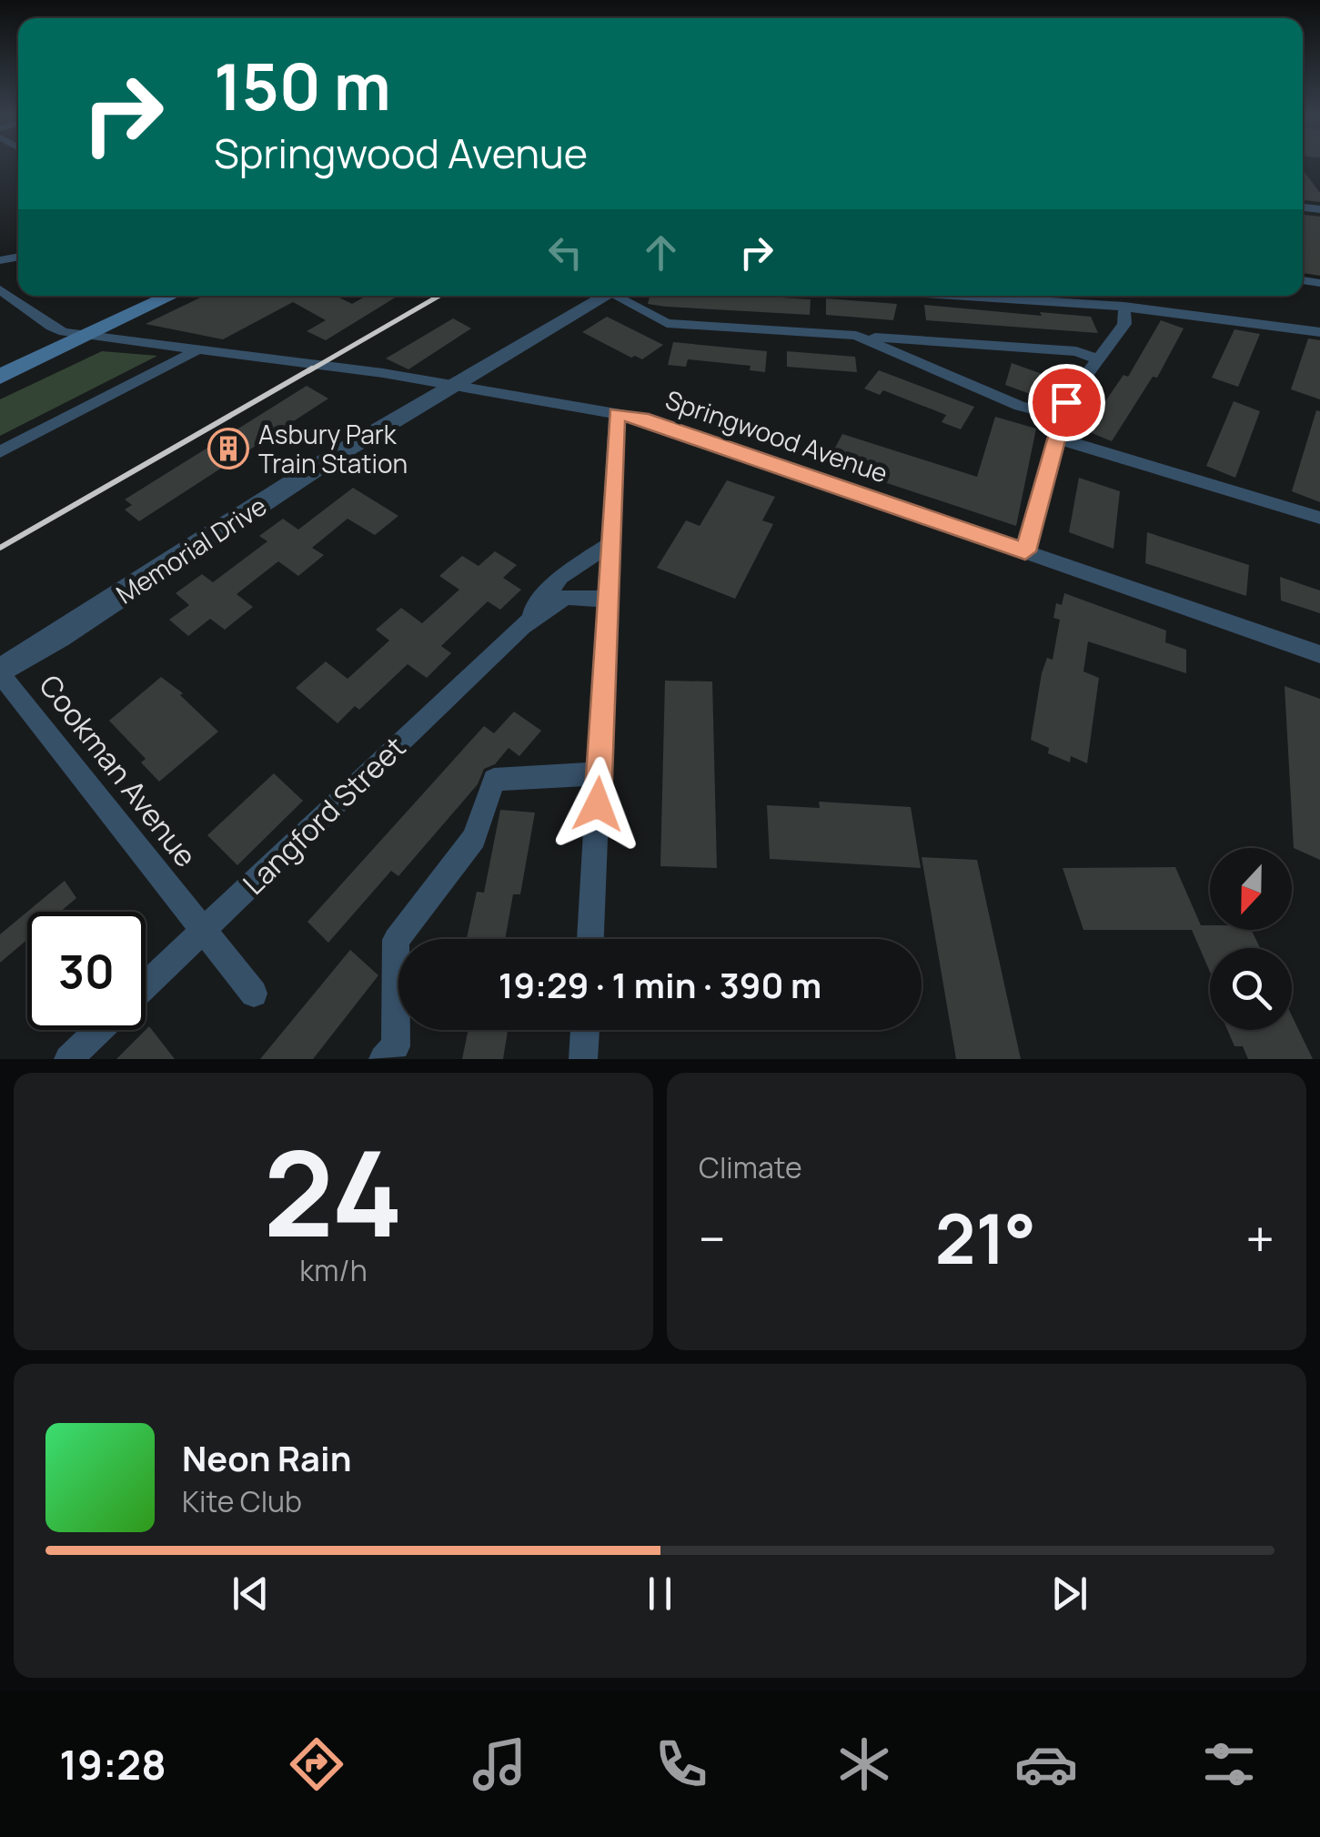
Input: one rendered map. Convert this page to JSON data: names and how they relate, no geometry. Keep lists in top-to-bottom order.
{
  "streets": {
    "street": [
      "Springwood Avenue",
      "Memorial Drive",
      "Cookman Avenue",
      "Langford Street"
    ]
  },
  "crossings": [
    ["Springwood Avenue", "Memorial Drive"],
    ["Memorial Drive", "Cookman Avenue"],
    ["Cookman Avenue", "Langford Street"]
  ],
  "places": {
    "building": ["Asbury Park Train Station"]
  },
  "north": "bottom",
  "page": {
    "turn": ["150 m", "Springwood Avenue"],
    "limit": "30",
    "trip": "19:29 · 1 min · 390 m",
    "tile": [
      ["24", "km/h"],
      "Climate"
    ],
    "heat": ["−", "21°", "+"],
    "song": ["Neon Rain", "Kite Club"],
    "tabs": "19:28"
  }
}
